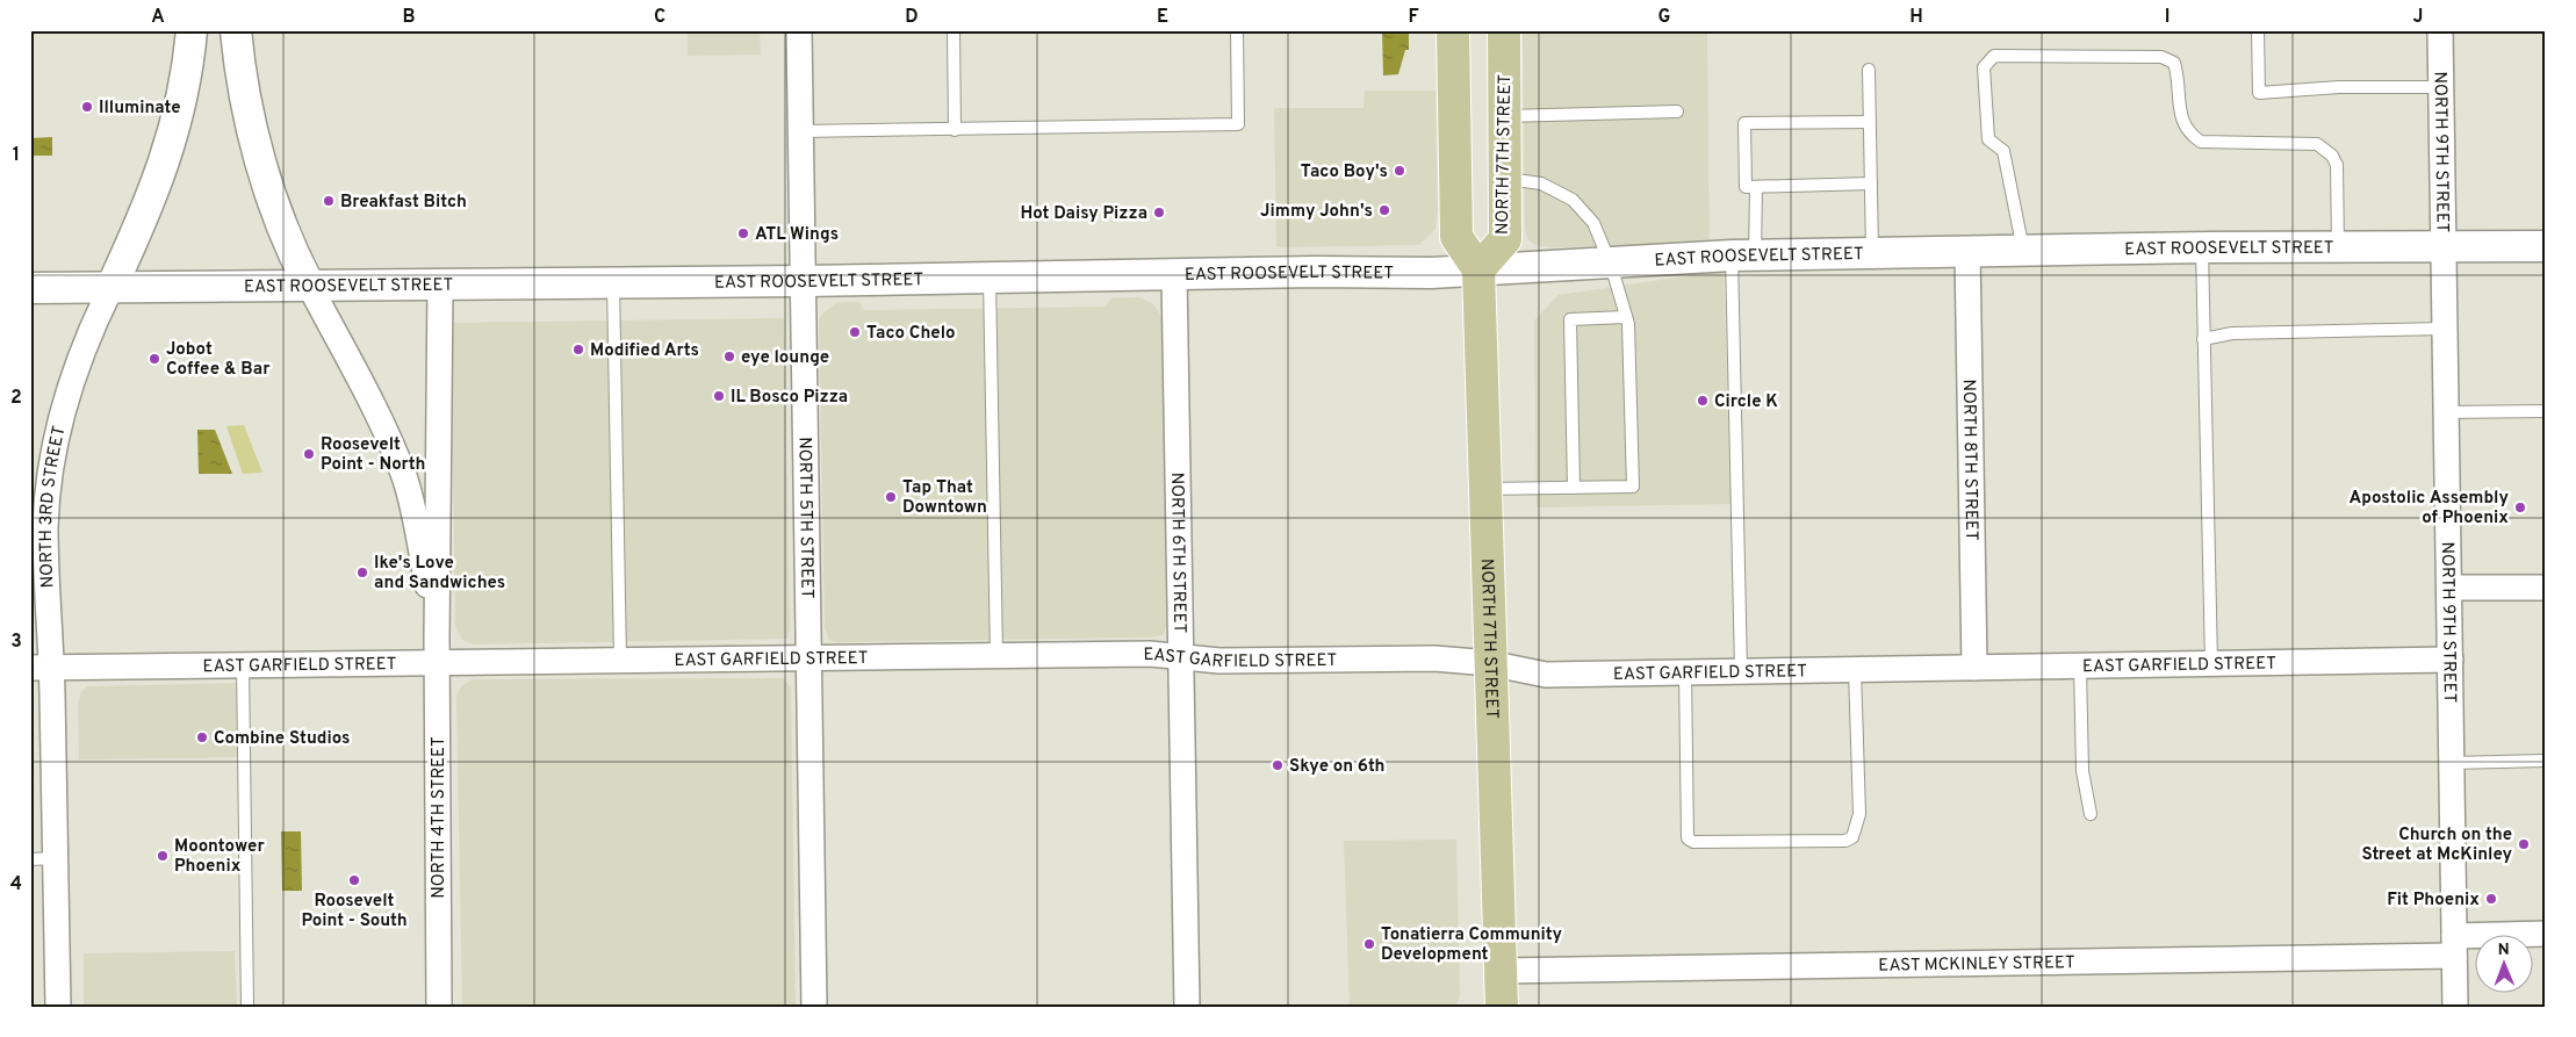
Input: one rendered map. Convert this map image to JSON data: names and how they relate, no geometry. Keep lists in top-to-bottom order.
{
  "streets": {
    "main road": ["NORTH 7TH STREET"],
    "street": [
      "NORTH 9TH STREET",
      "EAST ROOSEVELT STREET",
      "NORTH 8TH STREET",
      "NORTH 3RD STREET",
      "NORTH 5TH STREET",
      "NORTH 6TH STREET",
      "EAST GARFIELD STREET",
      "NORTH 4TH STREET",
      "EAST MCKINLEY STREET"
    ]
  },
  "crossings": [
    ["NORTH 9TH STREET", "EAST ROOSEVELT STREET"],
    ["NORTH 9TH STREET", "EAST GARFIELD STREET"],
    ["NORTH 9TH STREET", "EAST MCKINLEY STREET"],
    ["NORTH 7TH STREET", "EAST ROOSEVELT STREET"],
    ["NORTH 7TH STREET", "EAST GARFIELD STREET"],
    ["NORTH 7TH STREET", "EAST MCKINLEY STREET"],
    ["EAST ROOSEVELT STREET", "NORTH 8TH STREET"],
    ["EAST ROOSEVELT STREET", "NORTH 3RD STREET"],
    ["EAST ROOSEVELT STREET", "NORTH 5TH STREET"],
    ["EAST ROOSEVELT STREET", "NORTH 6TH STREET"],
    ["EAST ROOSEVELT STREET", "NORTH 4TH STREET"],
    ["NORTH 8TH STREET", "EAST GARFIELD STREET"],
    ["NORTH 3RD STREET", "EAST GARFIELD STREET"],
    ["NORTH 5TH STREET", "EAST GARFIELD STREET"],
    ["NORTH 6TH STREET", "EAST GARFIELD STREET"],
    ["EAST GARFIELD STREET", "NORTH 4TH STREET"]
  ],
  "places": [
    "Illuminate",
    "Taco Boy's",
    "Breakfast Bitch",
    "Jimmy John's",
    "Hot Daisy Pizza",
    "ATL Wings",
    "Taco Chelo",
    "Modified Arts",
    "eye lounge",
    "Jobot Coffee & Bar",
    "IL Bosco Pizza",
    "Circle K",
    "Roosevelt Point - North",
    "Tap That Downtown",
    "Apostolic Assembly of Phoenix",
    "Ike's Love and Sandwiches",
    "Combine Studios",
    "Skye on 6th",
    "Church on the Street at McKinley",
    "Moontower Phoenix",
    "Roosevelt Point - South",
    "Fit Phoenix",
    "Tonatierra Community Development"
  ],
  "north": "top",
  "grid": {
    "columns": [
      "A",
      "B",
      "C",
      "D",
      "E",
      "F",
      "G",
      "H",
      "I",
      "J"
    ],
    "rows": [
      "1",
      "2",
      "3",
      "4"
    ]
  }
}
